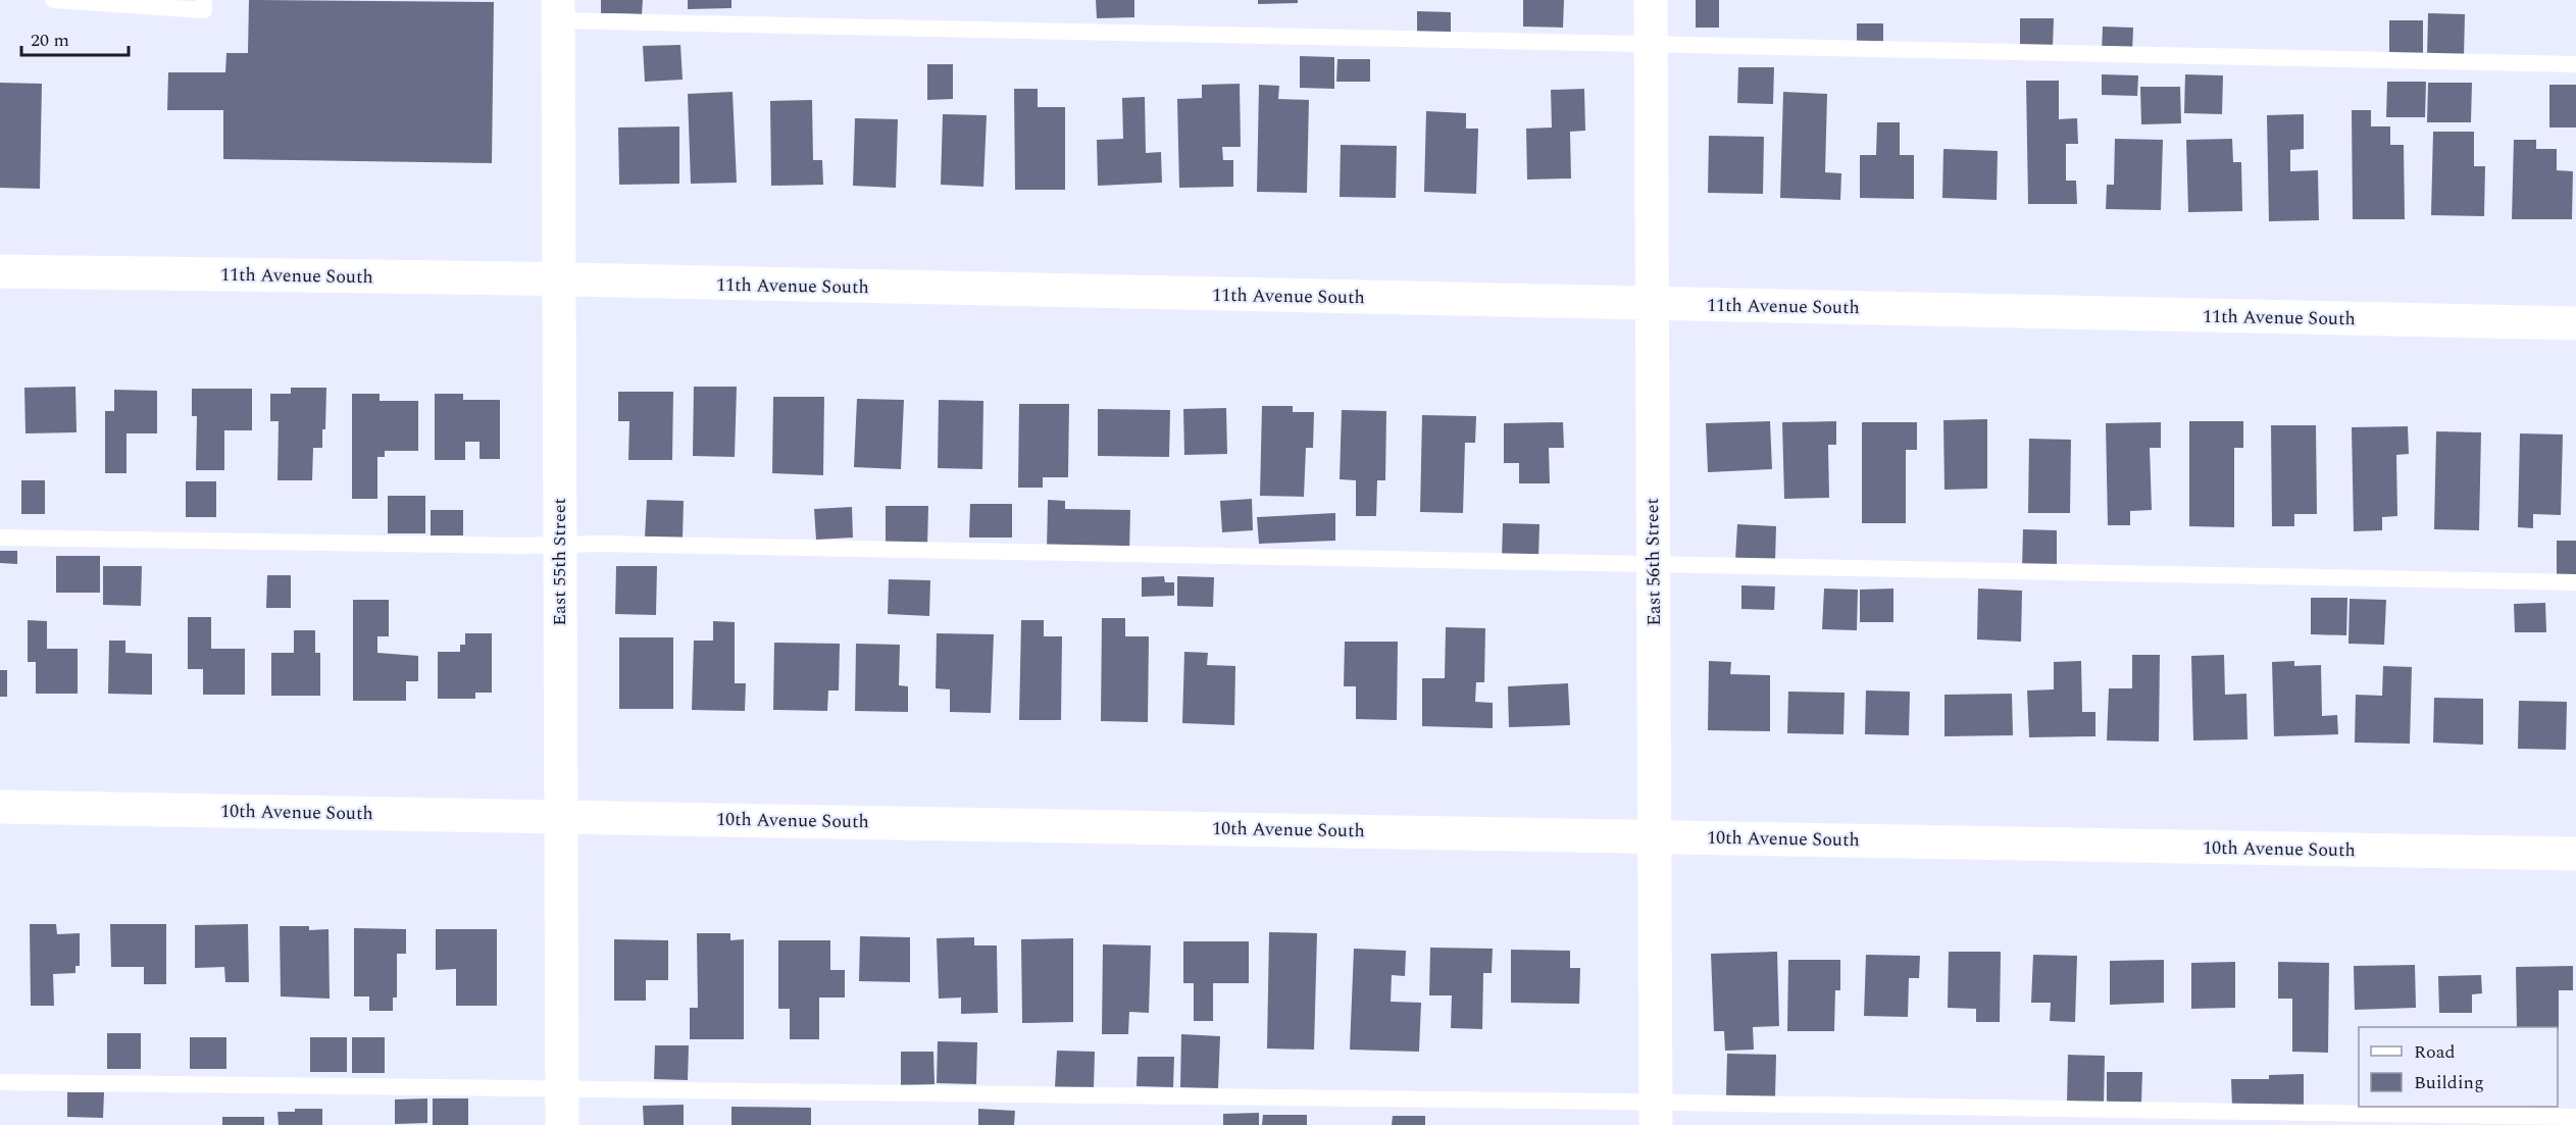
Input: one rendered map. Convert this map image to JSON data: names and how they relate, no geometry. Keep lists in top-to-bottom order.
{
  "streets": {
    "street": [
      "11th Avenue South",
      "East 55th Street",
      "East 56th Street",
      "10th Avenue South"
    ]
  },
  "crossings": [
    ["11th Avenue South", "East 55th Street"],
    ["11th Avenue South", "East 56th Street"],
    ["East 55th Street", "10th Avenue South"],
    ["East 56th Street", "10th Avenue South"]
  ],
  "legend": ["Road", "Building"],
  "scale_bar": "20 m"
}
